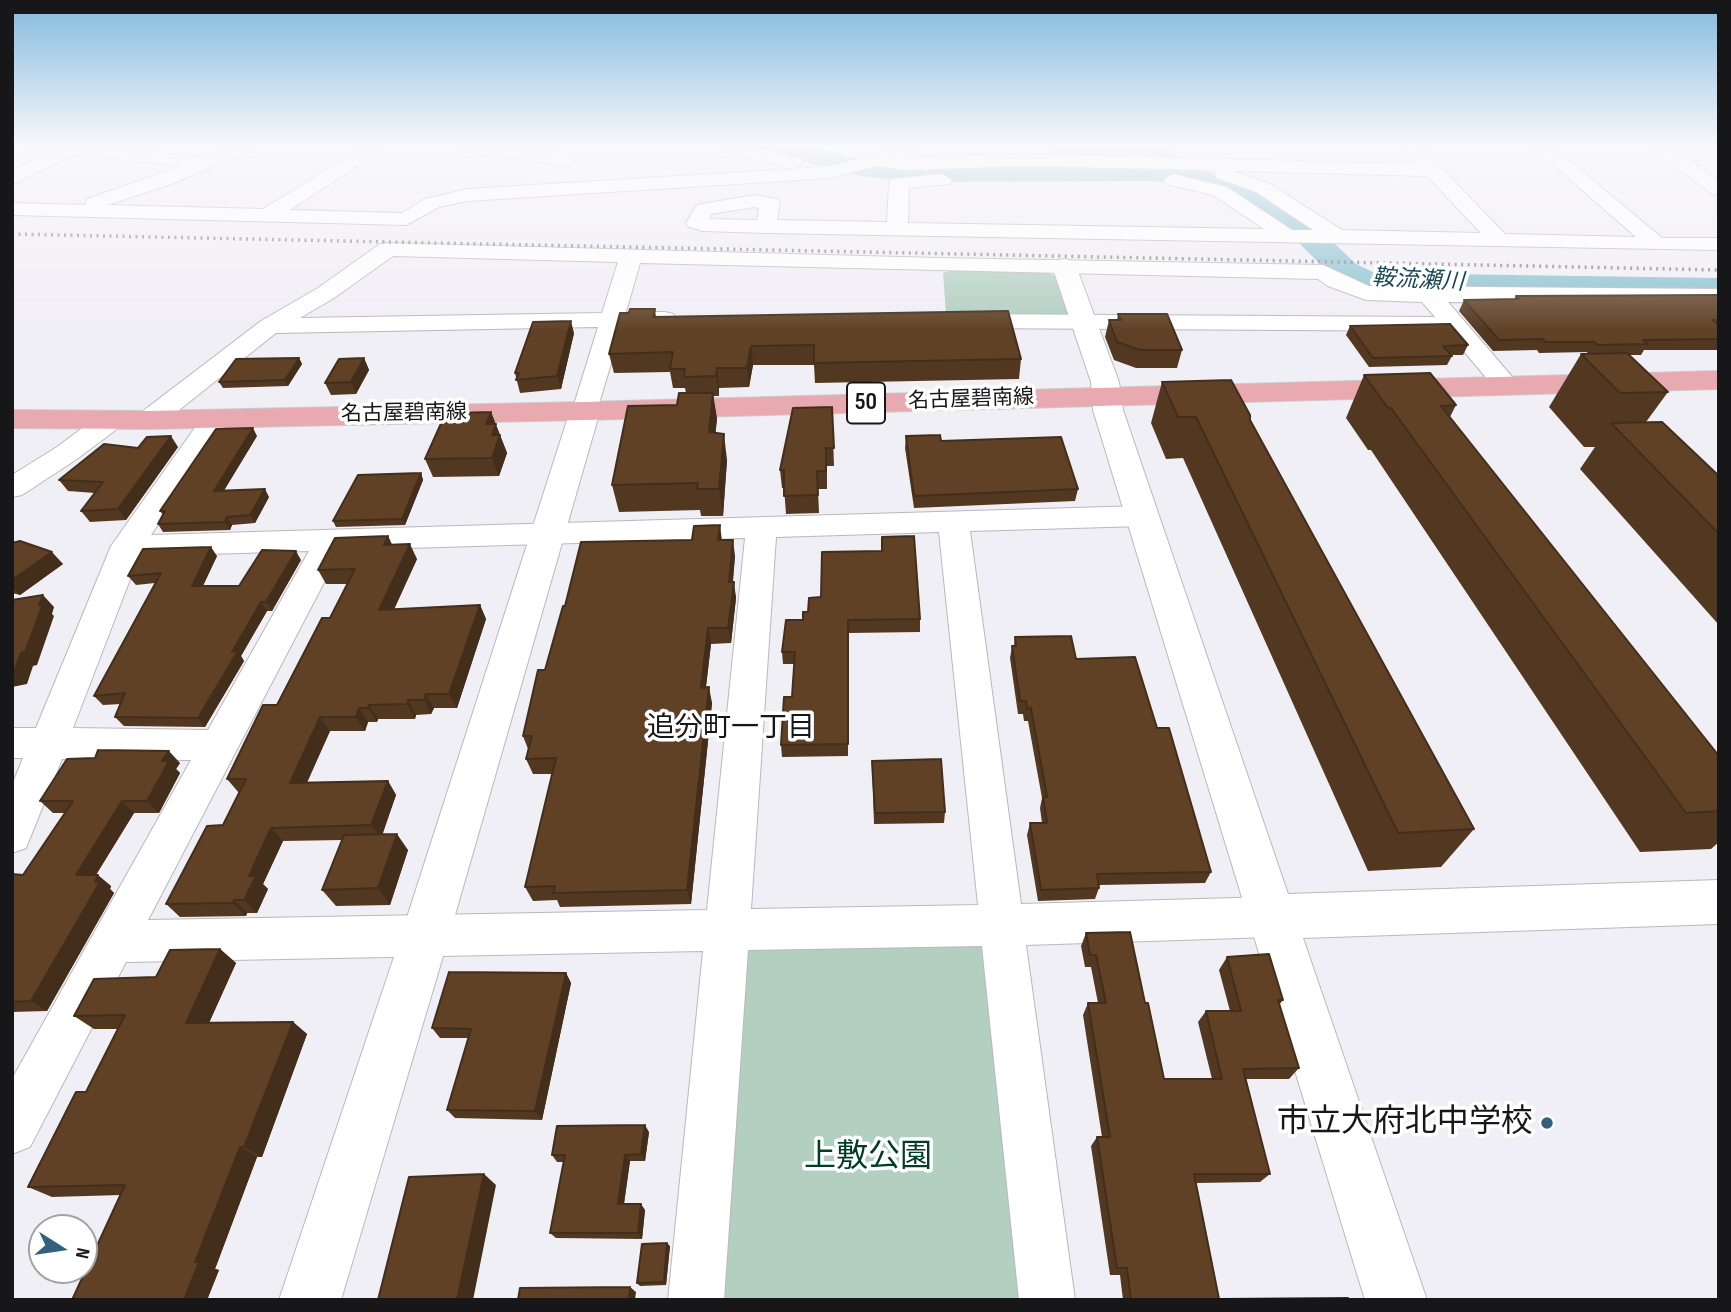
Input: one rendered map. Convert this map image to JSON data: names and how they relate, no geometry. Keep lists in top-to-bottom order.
{
  "streets": {
    "main road": ["名古屋碧南線", "50"]
  },
  "districts": ["追分町一丁目"],
  "water": ["鞍流瀬川"],
  "parks": ["上敷公園"],
  "places": ["市立大府北中学校"],
  "north": "right"
}
